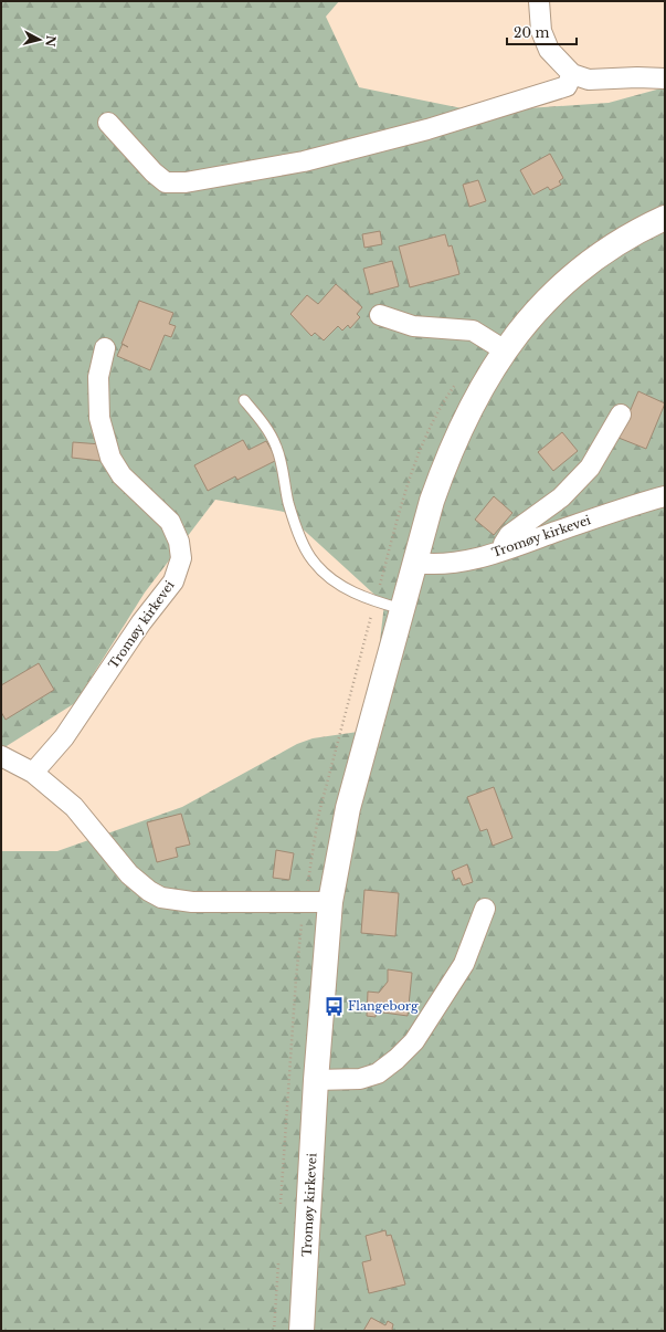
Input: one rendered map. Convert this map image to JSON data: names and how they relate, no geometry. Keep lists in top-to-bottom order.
{
  "streets": {
    "main road": ["Tromøy kirkevei"]
  },
  "places": {
    "bus stop": ["Flangeborg"]
  },
  "scale_bar": "20 m",
  "north": "right"
}
